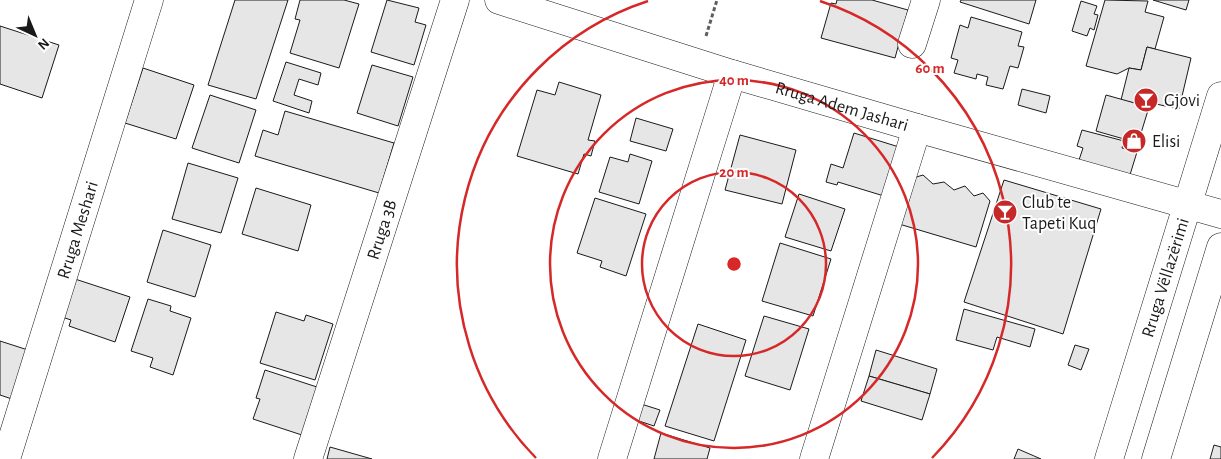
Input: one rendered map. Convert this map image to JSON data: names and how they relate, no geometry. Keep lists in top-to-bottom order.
{
  "streets": {
    "street": [
      "Rruga Adem Jashari",
      "Rruga Meshari",
      "Rruga 3B",
      "Rruga Vëllazërimi"
    ]
  },
  "crossings": [
    ["Rruga Adem Jashari", "Rruga Vëllazërimi"]
  ],
  "places": {
    "bar": ["Gjovi", "Club te Tapeti Kuq"],
    "shop": ["Elisi"]
  },
  "north": "bottom right",
  "rings": ["60 m", "40 m", "20 m"]
}
